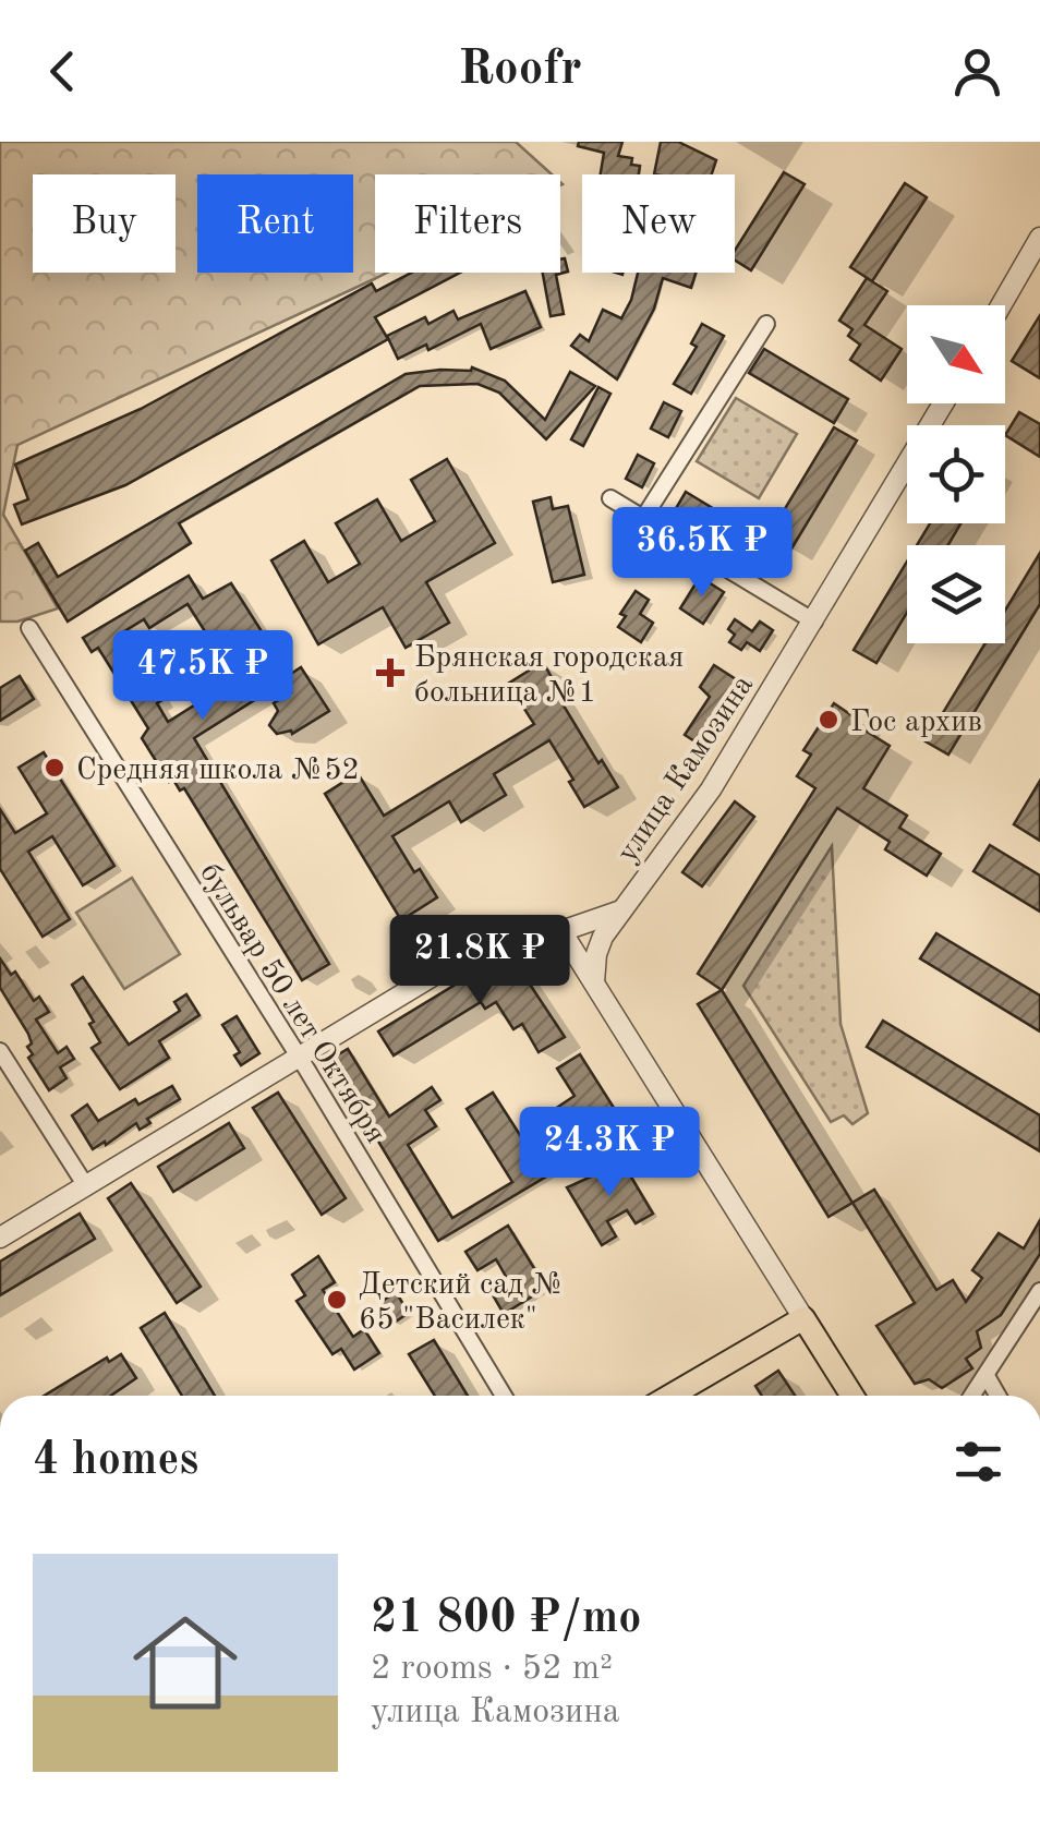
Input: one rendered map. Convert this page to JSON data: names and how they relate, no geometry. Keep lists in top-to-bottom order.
{
  "streets": {
    "street": ["улица Камозина", "бульвар 50 лет Октября"]
  },
  "places": {
    "health": ["Брянская городская больница №1"],
    "other": ["Гос архив", "Средняя школа №52", "Детский сад № 65 \"Василек\""]
  },
  "north": "bottom right",
  "page": {
    "header": "Roofr",
    "chip": [
      "Buy",
      "Rent",
      "Filters",
      "New"
    ],
    "price": [
      "36.5K ₽",
      "47.5K ₽",
      "21.8K ₽",
      "24.3K ₽"
    ],
    "heading": "4 homes",
    "list": [
      {
        "name": "21 800 ₽/mo",
        "note": "2 rooms · 52 m² · улица Камозина"
      }
    ]
  }
}
